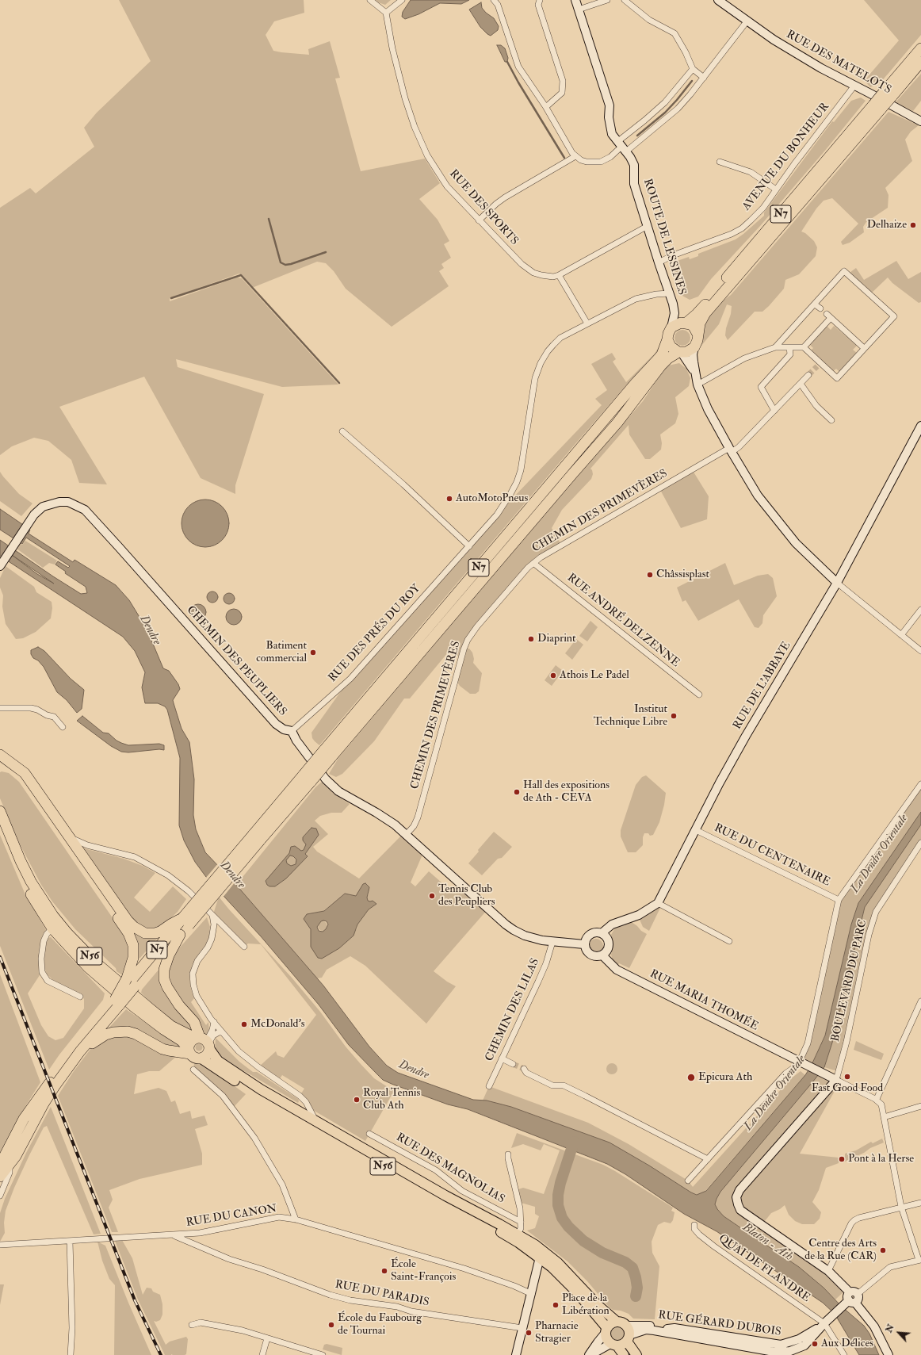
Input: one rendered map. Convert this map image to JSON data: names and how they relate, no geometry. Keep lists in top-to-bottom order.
{
  "streets": {
    "highway": ["N7", "N56"],
    "street": [
      "RUE DES MATELOTS",
      "AVENUE DU BONHEUR",
      "RUE DES SPORTS",
      "ROUTE DE LESSINES",
      "CHEMIN DES PRIMEVÈRES",
      "RUE ANDRÉ DELZENNE",
      "RUE DES PRÉS DU ROY",
      "CHEMIN DES PEUPLIERS",
      "RUE DE L'ABBAYE",
      "RUE DU CENTENAIRE",
      "BOULEVARD DU PARC",
      "RUE MARIA THOMÉE",
      "CHEMIN DES LILAS",
      "RUE DES MAGNOLIAS",
      "RUE DU CANON",
      "QUAI DE FLANDRE",
      "RUE DU PARADIS",
      "RUE GÉRARD DUBOIS"
    ]
  },
  "crossings": [
    ["RUE DES MATELOTS", "AVENUE DU BONHEUR"],
    ["AVENUE DU BONHEUR", "ROUTE DE LESSINES"],
    ["RUE DES SPORTS", "ROUTE DE LESSINES"],
    ["N7", "ROUTE DE LESSINES"],
    ["ROUTE DE LESSINES", "RUE DES PRÉS DU ROY"],
    ["CHEMIN DES PRIMEVÈRES", "RUE ANDRÉ DELZENNE"],
    ["RUE DES PRÉS DU ROY", "CHEMIN DES PEUPLIERS"],
    ["RUE DE L'ABBAYE", "RUE DU CENTENAIRE"],
    ["N56", "RUE GÉRARD DUBOIS"],
    ["BOULEVARD DU PARC", "RUE MARIA THOMÉE"],
    ["RUE DU CANON", "RUE DU PARADIS"],
    ["QUAI DE FLANDRE", "RUE GÉRARD DUBOIS"]
  ],
  "water": ["Dendre", "La Dendre Orientale", "Blaton - Ath"],
  "places": [
    "Delhaize",
    "AutoMotoPneus",
    "Châssisplast",
    "Diaprint",
    "Batiment commercial",
    "Athois Le Padel",
    "Institut Technique Libre",
    "Hall des expositions de Ath - CEVA",
    "Tennis Club des Peupliers",
    "McDonald's",
    "Fast Good Food",
    "Epicura Ath",
    "Royal Tennis Club Ath",
    "Pont à la Herse",
    "Centre des Arts de la Rue (CAR)",
    "École Saint-François",
    "Place de la Libération",
    "École du Faubourg de Tournai",
    "Pharnacie Stragier",
    "Aux Délices"
  ],
  "north": "top left"
}
